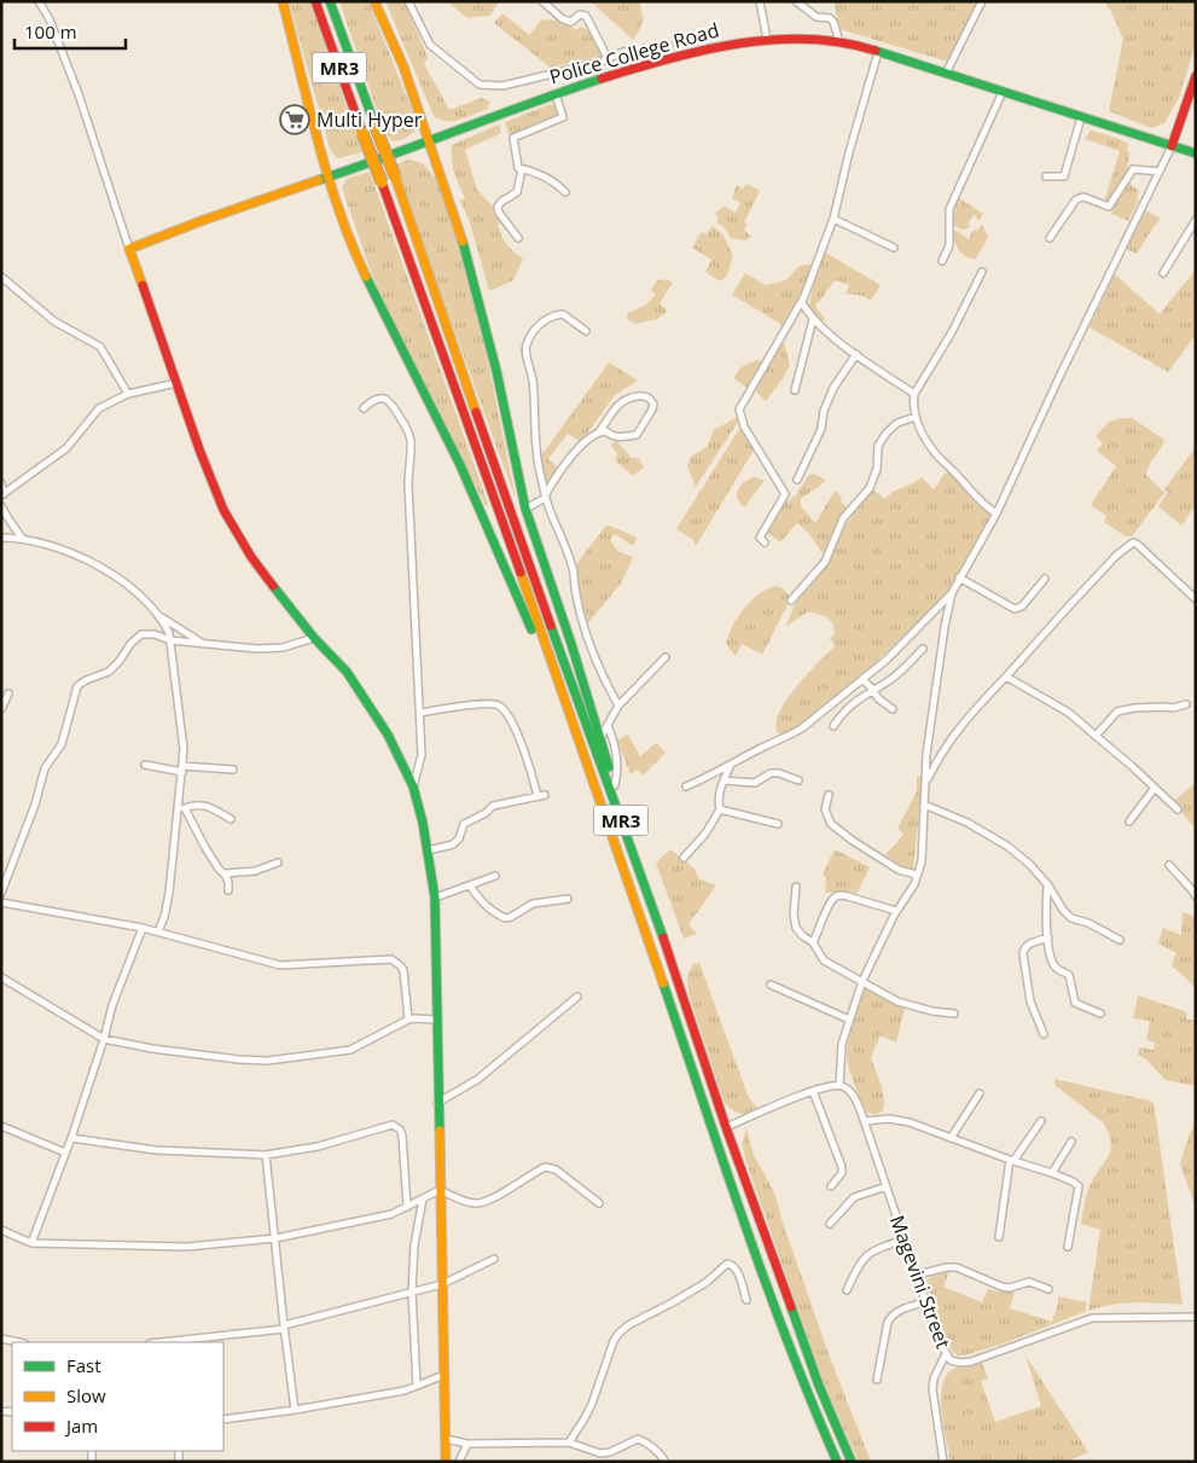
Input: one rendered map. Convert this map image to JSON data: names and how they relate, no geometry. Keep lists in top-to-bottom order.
{
  "streets": {
    "main road": ["Police College Road", "MR3"],
    "street": ["Magevini Street"]
  },
  "places": {
    "supermarket": ["Multi Hyper"]
  },
  "legend": ["Fast", "Slow", "Jam"],
  "scale_bar": "100 m"
}
